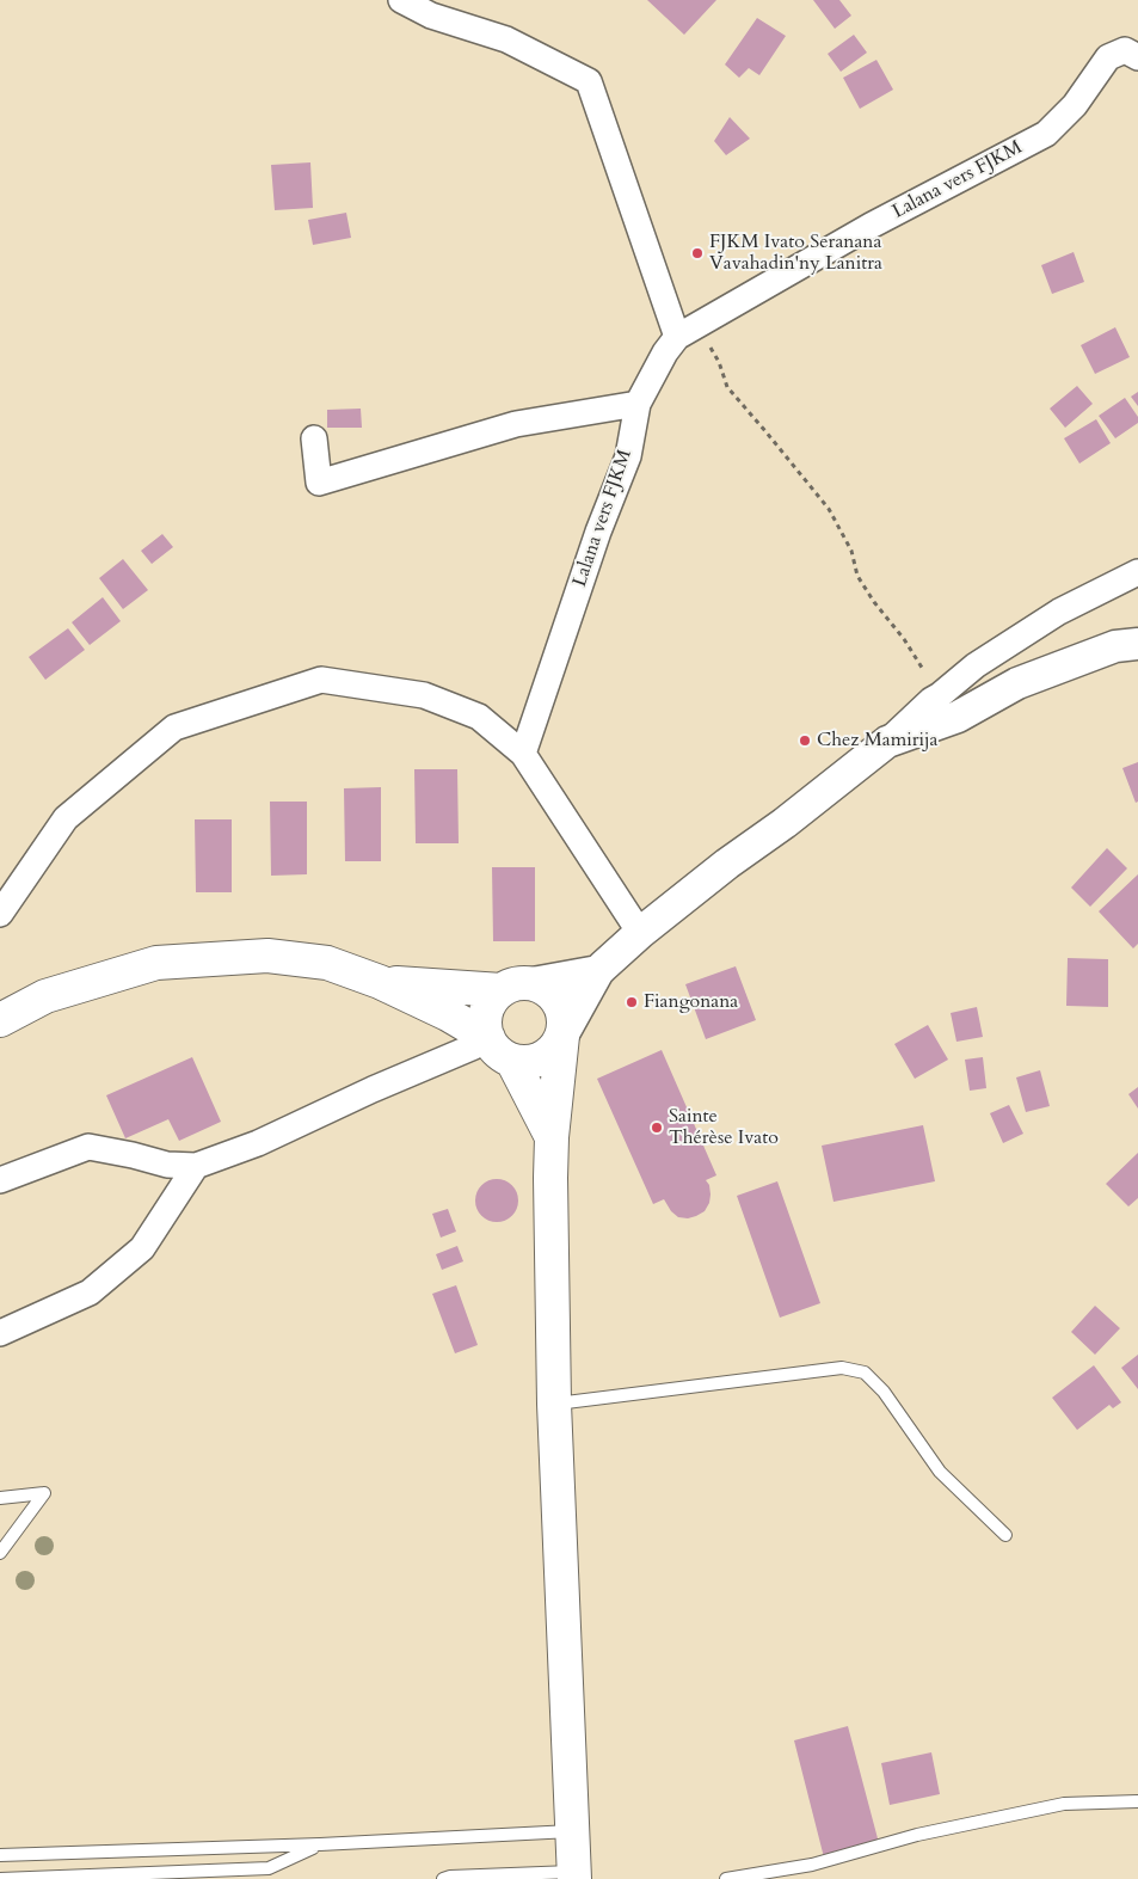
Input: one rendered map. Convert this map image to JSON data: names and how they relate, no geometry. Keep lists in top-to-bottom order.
{
  "streets": {
    "street": ["Lalana vers FJKM"]
  },
  "places": [
    "FJKM Ivato Seranana Vavahadin'ny Lanitra",
    "Chez Mamirija",
    "Fiangonana",
    "Sainte Thérèse Ivato"
  ]
}
